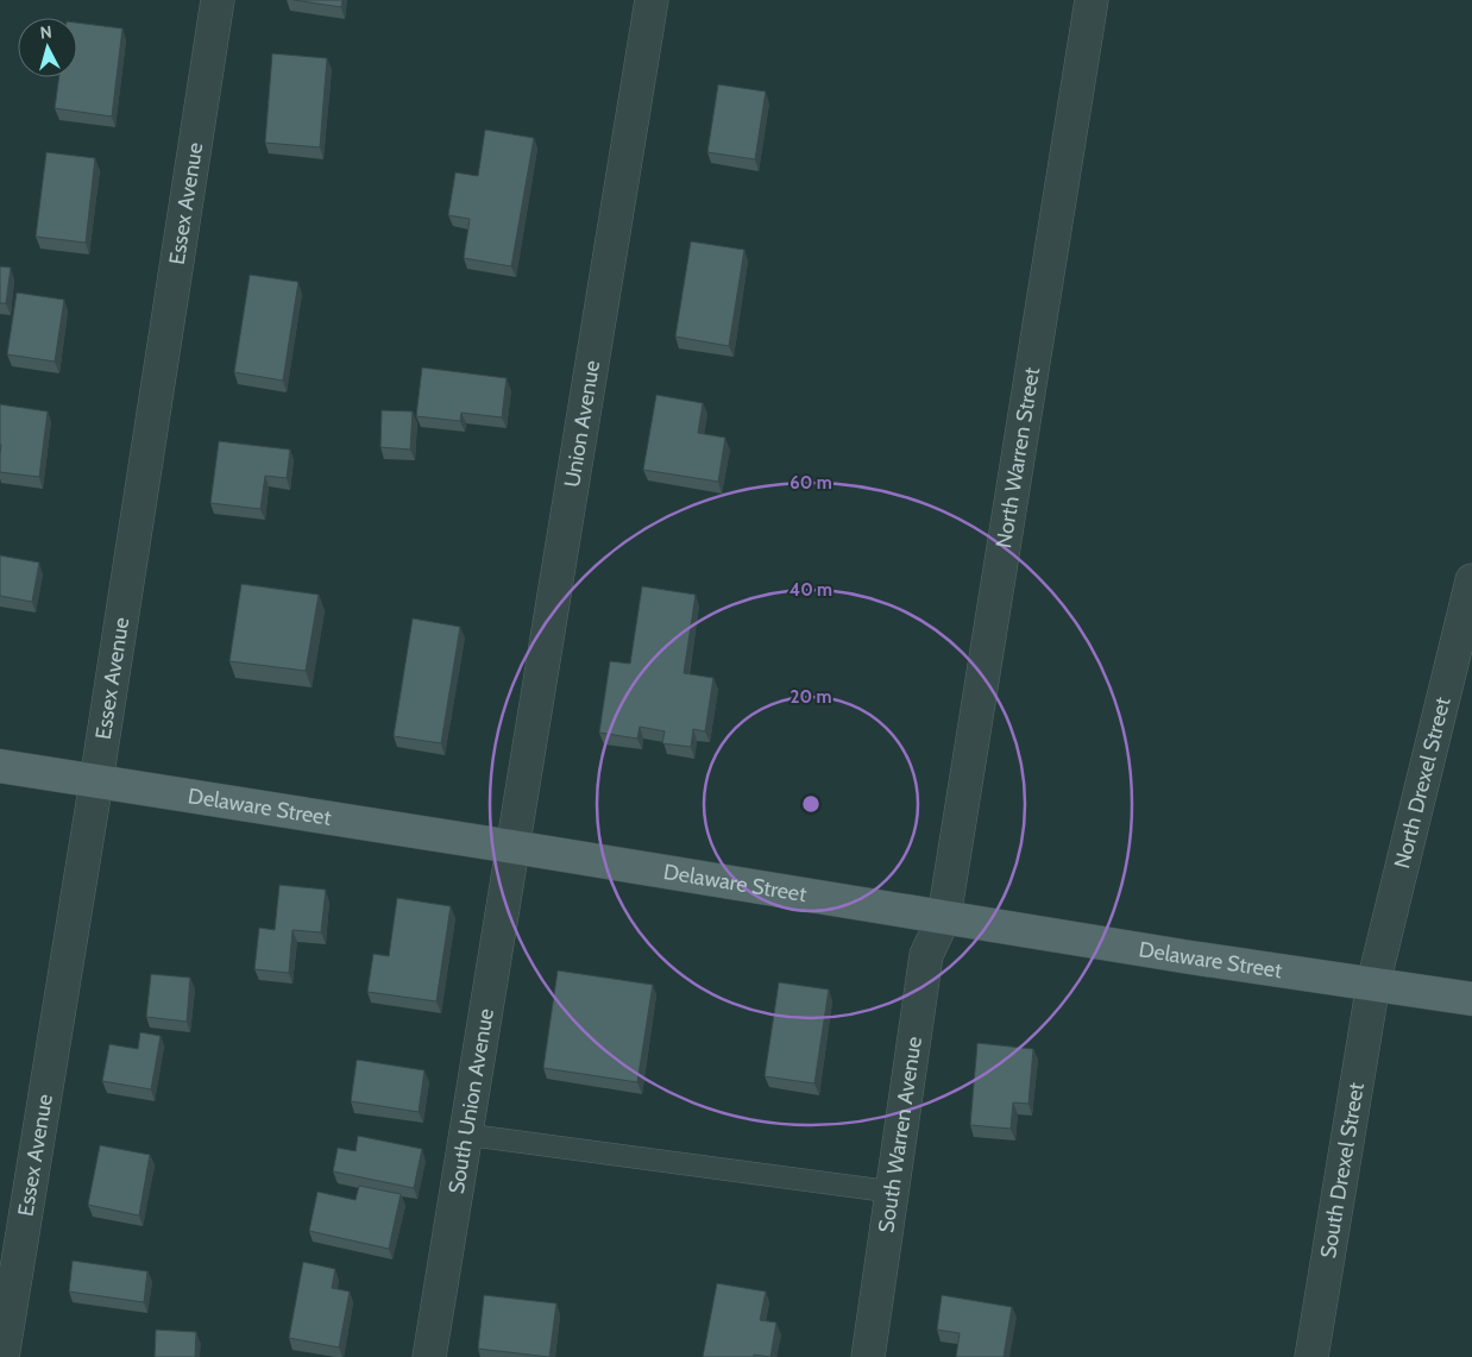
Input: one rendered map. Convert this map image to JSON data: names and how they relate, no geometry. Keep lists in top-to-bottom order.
{
  "streets": {
    "main road": ["Delaware Street"],
    "street": [
      "Essex Avenue",
      "Union Avenue",
      "North Warren Street",
      "North Drexel Street",
      "South Union Avenue",
      "South Warren Avenue",
      "South Drexel Street"
    ]
  },
  "crossings": [
    ["Essex Avenue", "Delaware Street"],
    ["Union Avenue", "Delaware Street"],
    ["Union Avenue", "South Union Avenue"],
    ["North Warren Street", "Delaware Street"],
    ["North Warren Street", "South Warren Avenue"],
    ["North Drexel Street", "Delaware Street"],
    ["North Drexel Street", "South Drexel Street"],
    ["Delaware Street", "South Union Avenue"],
    ["Delaware Street", "South Warren Avenue"],
    ["Delaware Street", "South Drexel Street"]
  ],
  "north": "top",
  "rings": ["60 m", "40 m", "20 m"]
}
